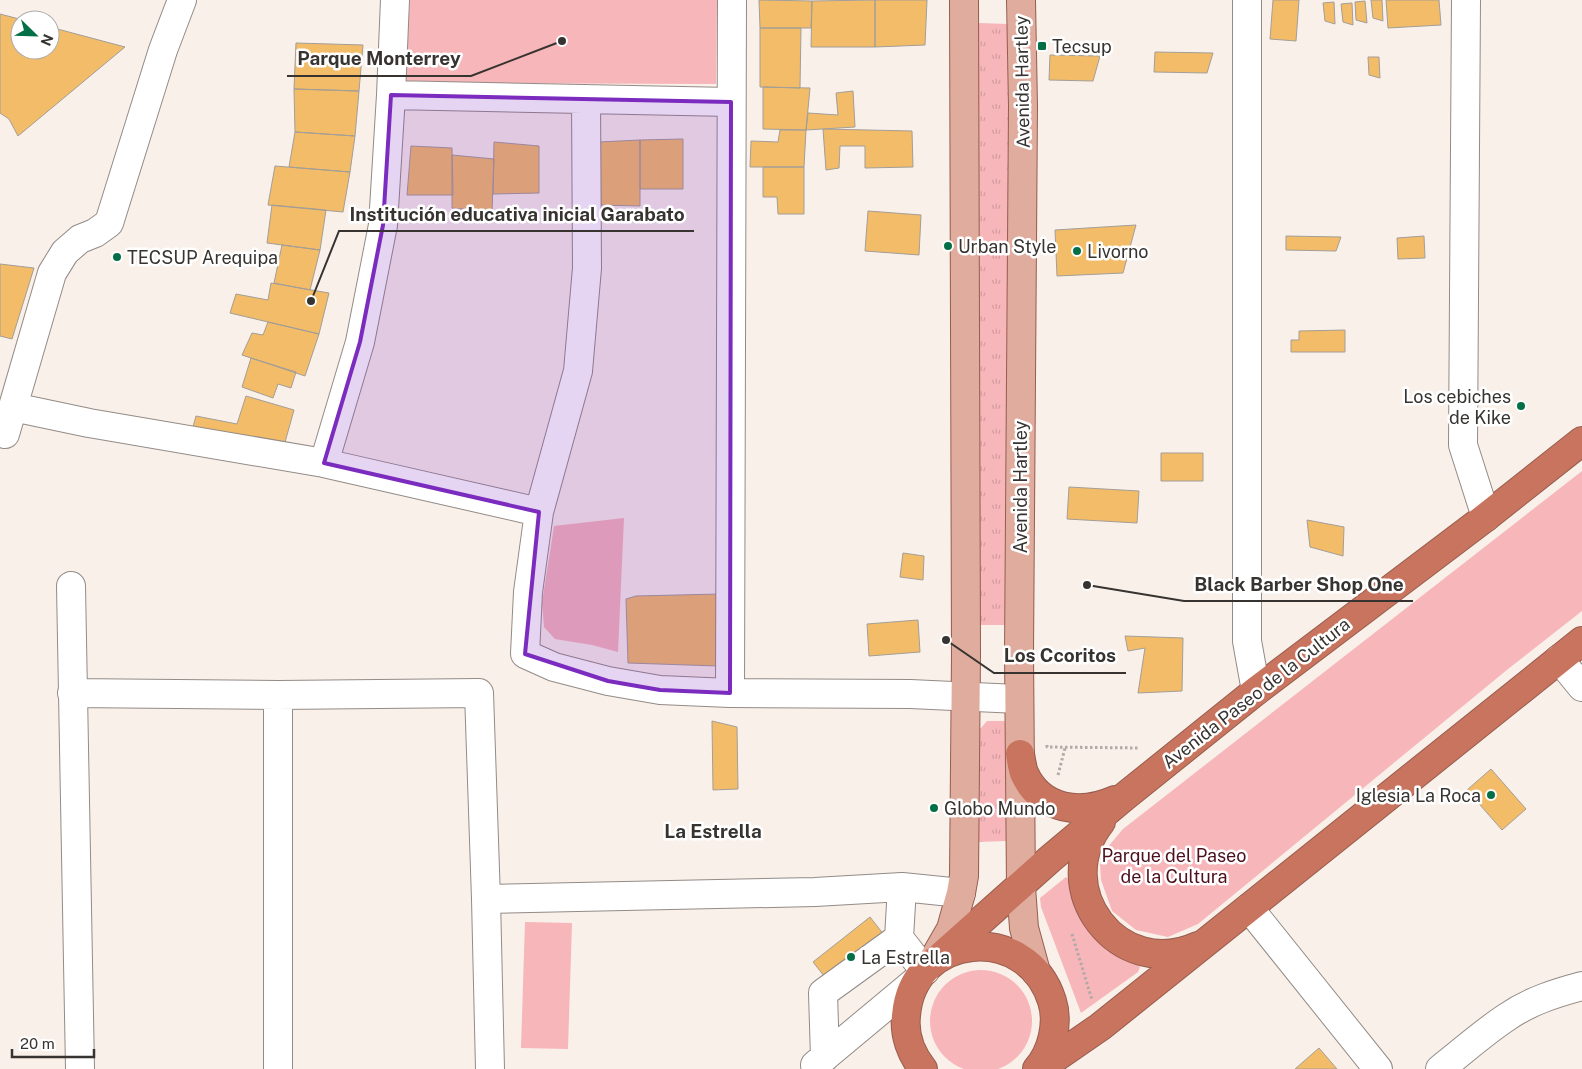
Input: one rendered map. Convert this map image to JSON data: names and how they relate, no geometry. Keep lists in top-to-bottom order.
{
  "streets": {
    "highway": ["Avenida Paseo de la Cultura"],
    "main road": ["Avenida Hartley"]
  },
  "crossings": [
    ["Avenida Hartley", "Avenida Paseo de la Cultura"]
  ],
  "districts": ["La Estrella"],
  "parks": ["Parque del Paseo de la Cultura"],
  "places": {
    "other": [
      "Parque Monterrey",
      "Urban Style",
      "Livorno",
      "TECSUP Arequipa",
      "Institución educativa inicial Garabato",
      "Los cebiches de Kike",
      "Black Barber Shop One",
      "Los Ccoritos",
      "Iglesia La Roca",
      "Globo Mundo",
      "La Estrella"
    ],
    "transit": ["Tecsup"]
  },
  "scale_bar": "20 m",
  "north": "bottom right"
}
